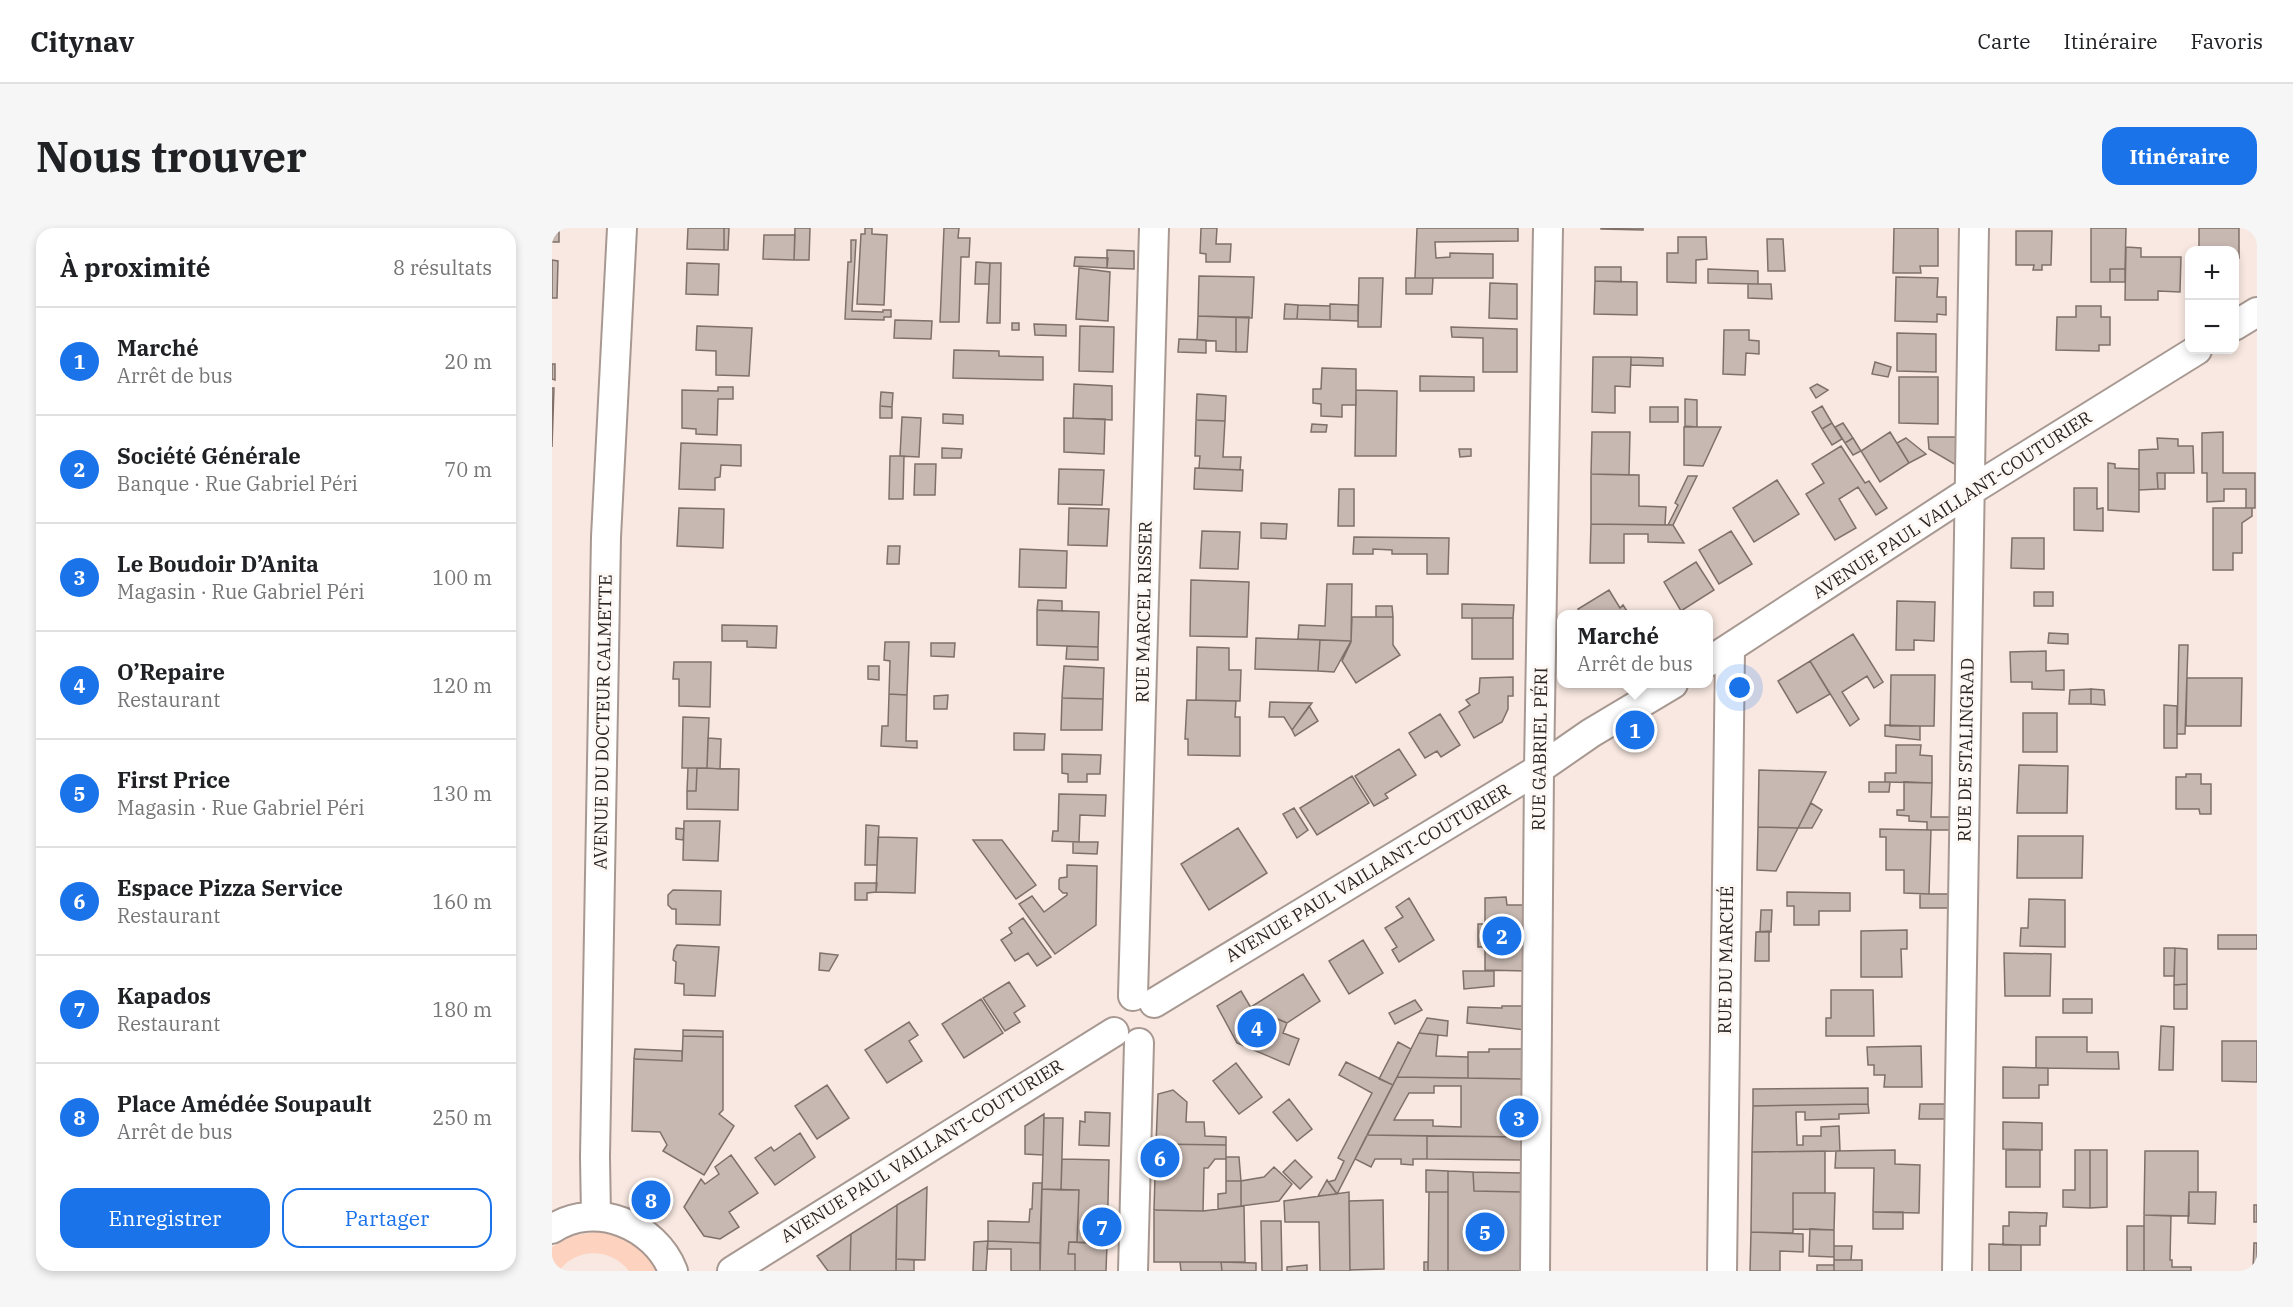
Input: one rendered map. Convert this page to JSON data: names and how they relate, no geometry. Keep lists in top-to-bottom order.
{
  "streets": {
    "street": [
      "AVENUE PAUL VAILLANT-COUTURIER",
      "RUE MARCEL RISSER",
      "AVENUE DU DOCTEUR CALMETTE",
      "RUE GABRIEL PÉRI",
      "RUE DE STALINGRAD",
      "RUE DU MARCHÉ"
    ]
  },
  "crossings": [
    ["AVENUE PAUL VAILLANT-COUTURIER", "RUE MARCEL RISSER"],
    ["AVENUE PAUL VAILLANT-COUTURIER", "RUE GABRIEL PÉRI"],
    ["AVENUE PAUL VAILLANT-COUTURIER", "RUE DE STALINGRAD"],
    ["AVENUE PAUL VAILLANT-COUTURIER", "RUE DU MARCHÉ"]
  ],
  "page": {
    "header": "Citynav",
    "nav": ["Carte", "Itinéraire", "Favoris"],
    "buttons": [
      "Itinéraire",
      ["Enregistrer", "Partager"]
    ],
    "title": "Nous trouver",
    "heading": ["À proximité", "8 résultats"],
    "map_buttons": ["+", "−"],
    "list": [
      {
        "mark": "1",
        "name": "Marché",
        "note": "Arrêt de bus",
        "value": "20 m"
      },
      {
        "mark": "2",
        "name": "Société Générale",
        "note": "Banque · Rue Gabriel Péri",
        "value": "70 m"
      },
      {
        "mark": "3",
        "name": "Le Boudoir D’Anita",
        "note": "Magasin · Rue Gabriel Péri",
        "value": "100 m"
      },
      {
        "mark": "4",
        "name": "O’Repaire",
        "note": "Restaurant",
        "value": "120 m"
      },
      {
        "mark": "5",
        "name": "First Price",
        "note": "Magasin · Rue Gabriel Péri",
        "value": "130 m"
      },
      {
        "mark": "6",
        "name": "Espace Pizza Service",
        "note": "Restaurant",
        "value": "160 m"
      },
      {
        "mark": "7",
        "name": "Kapados",
        "note": "Restaurant",
        "value": "180 m"
      },
      {
        "mark": "8",
        "name": "Place Amédée Soupault",
        "note": "Arrêt de bus",
        "value": "250 m"
      }
    ],
    "popup": ["Marché", "Arrêt de bus"],
    "pins": [
      "1",
      "2",
      "4",
      "3",
      "6",
      "8",
      "7",
      "5"
    ]
  }
}
